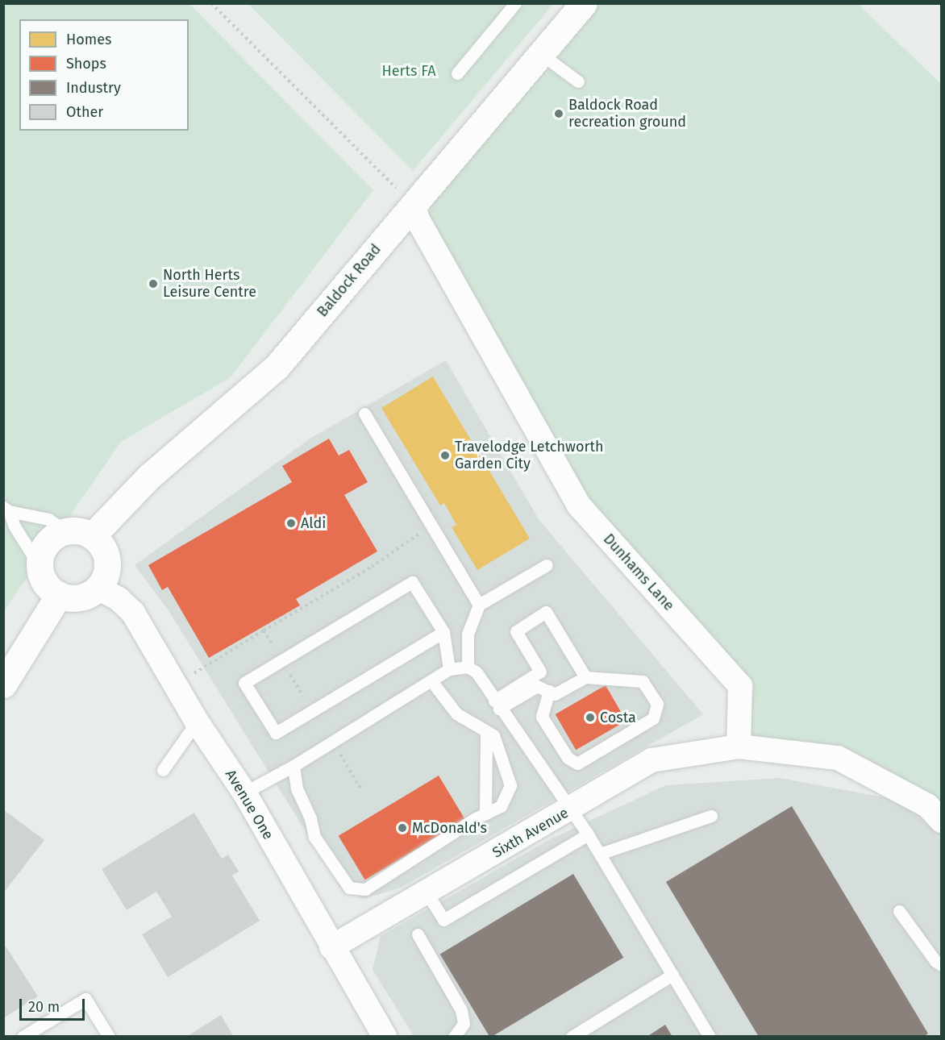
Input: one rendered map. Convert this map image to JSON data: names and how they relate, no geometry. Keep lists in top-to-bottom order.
{
  "streets": {
    "main road": ["Baldock Road"],
    "street": ["Dunhams Lane", "Avenue One", "Sixth Avenue"]
  },
  "crossings": [
    ["Baldock Road", "Dunhams Lane"],
    ["Baldock Road", "Avenue One"],
    ["Dunhams Lane", "Sixth Avenue"],
    ["Avenue One", "Sixth Avenue"]
  ],
  "parks": ["Herts FA"],
  "places": [
    "Baldock Road recreation ground",
    "North Herts Leisure Centre",
    "Travelodge Letchworth Garden City",
    "Aldi",
    "Costa",
    "McDonald's"
  ],
  "legend": [
    "Homes",
    "Shops",
    "Industry",
    "Other"
  ],
  "scale_bar": "20 m"
}
